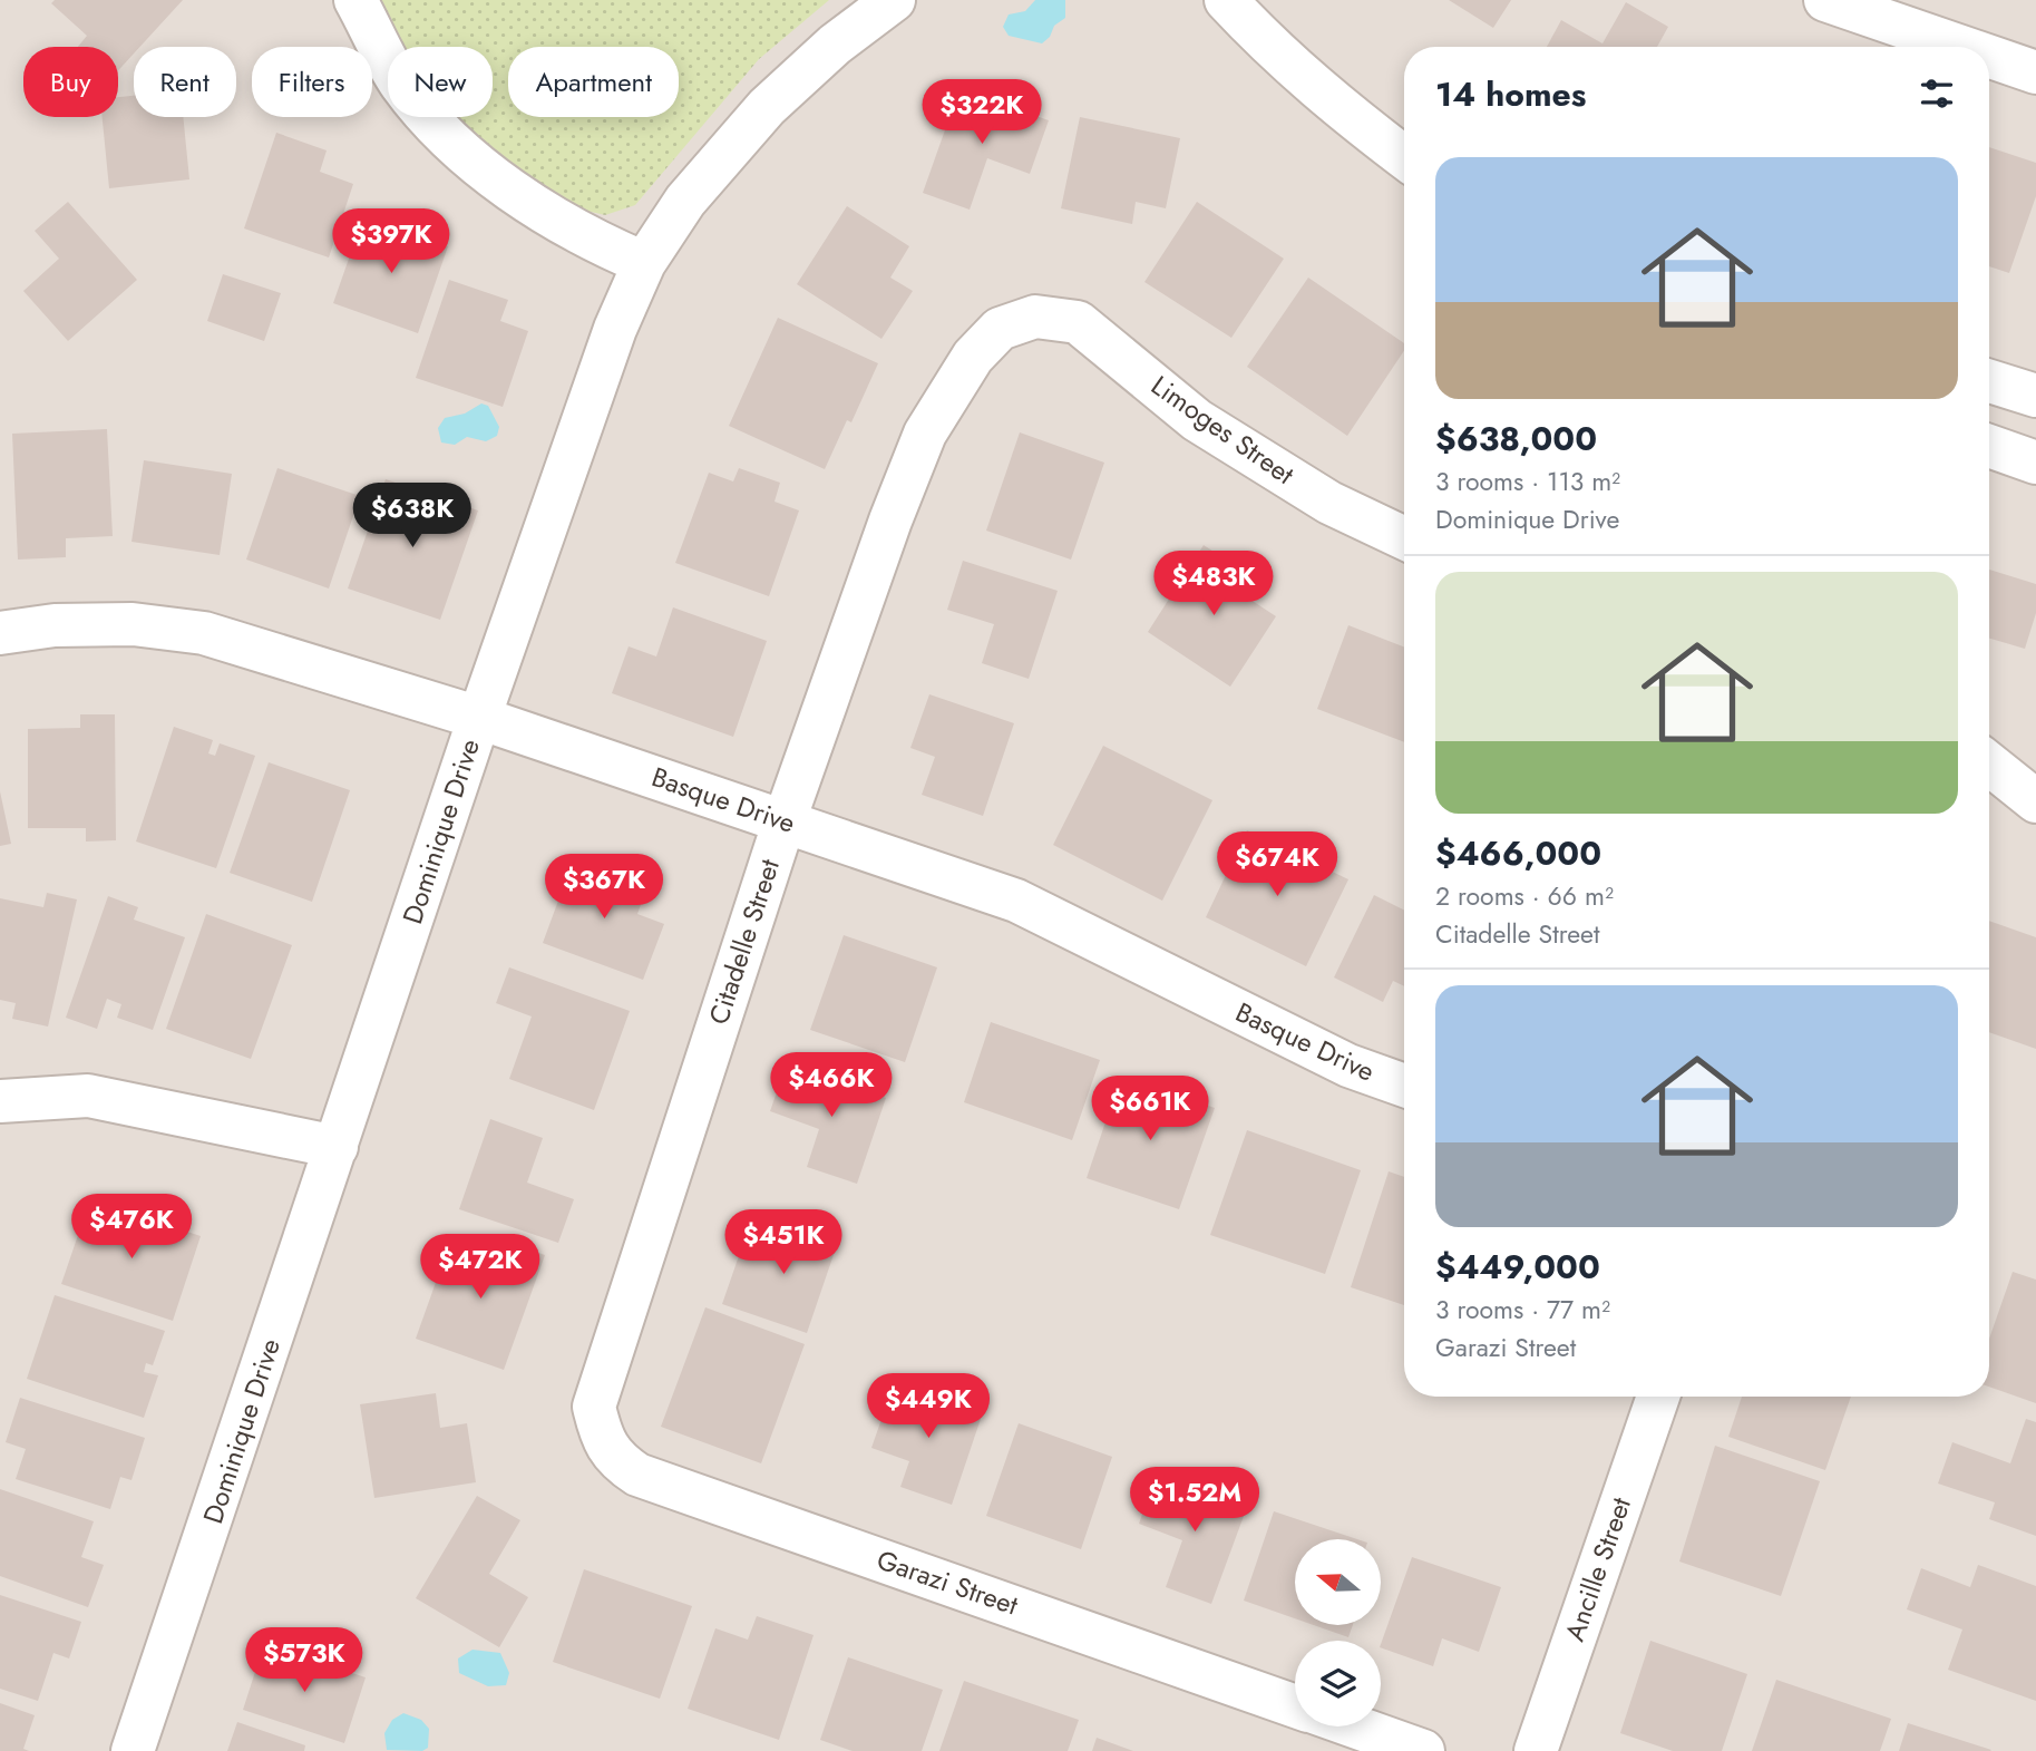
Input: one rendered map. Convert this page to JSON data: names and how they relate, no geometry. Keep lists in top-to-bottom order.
{
  "streets": {
    "street": [
      "Limoges Street",
      "Basque Drive",
      "Dominique Drive",
      "Citadelle Street",
      "Ancille Street",
      "Garazi Street"
    ]
  },
  "crossings": [
    ["Limoges Street", "Citadelle Street"],
    ["Basque Drive", "Dominique Drive"],
    ["Basque Drive", "Citadelle Street"],
    ["Citadelle Street", "Garazi Street"]
  ],
  "north": "left",
  "page": {
    "chip": [
      "Buy",
      "Rent",
      "Filters",
      "New",
      "Apartment"
    ],
    "heading": "14 homes",
    "price": [
      "$322K",
      "$397K",
      "$638K",
      "$483K",
      "$674K",
      "$367K",
      "$466K",
      "$661K",
      "$476K",
      "$451K",
      "$472K",
      "$449K",
      "$1.52M",
      "$573K"
    ],
    "list": [
      {
        "name": "$638,000",
        "note": "3 rooms · 113 m² · Dominique Drive"
      },
      {
        "name": "$466,000",
        "note": "2 rooms · 66 m² · Citadelle Street"
      },
      {
        "name": "$449,000",
        "note": "3 rooms · 77 m² · Garazi Street"
      }
    ]
  }
}
